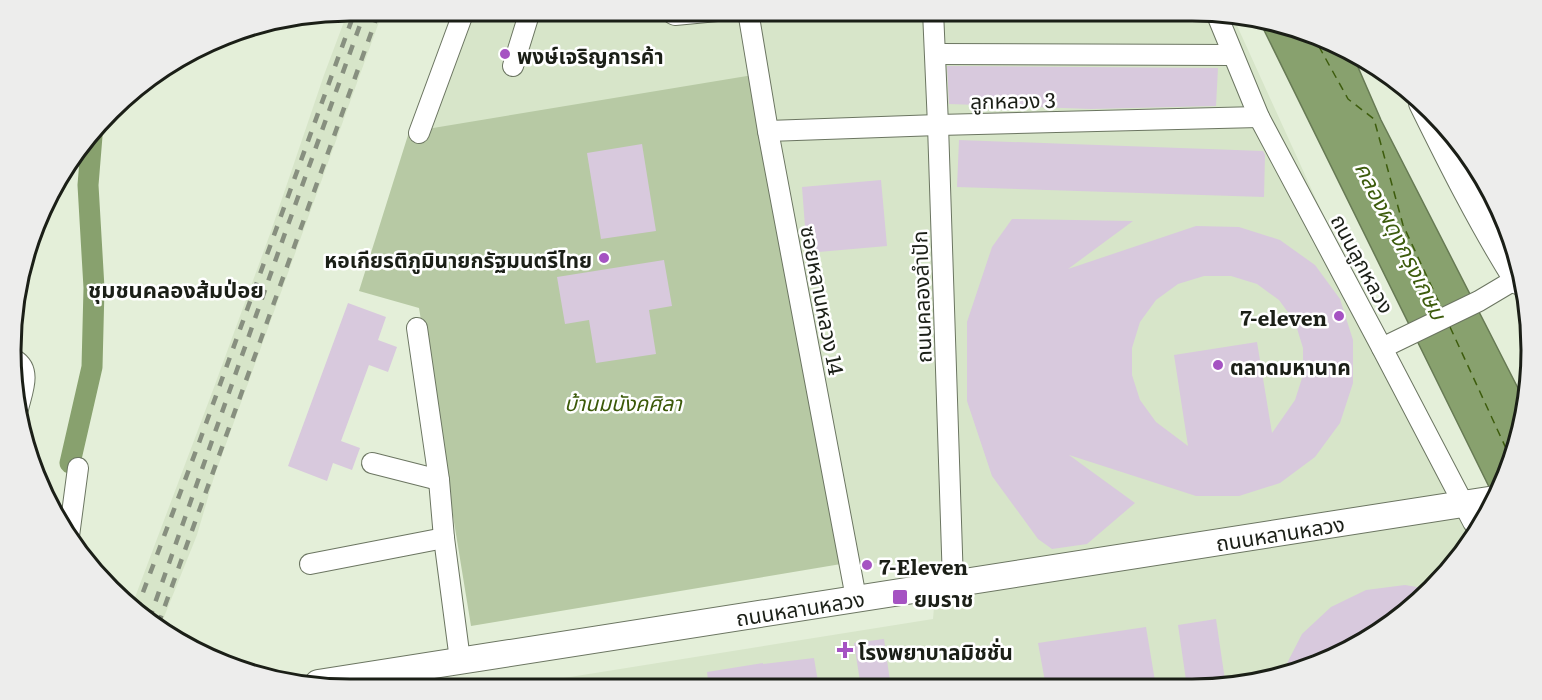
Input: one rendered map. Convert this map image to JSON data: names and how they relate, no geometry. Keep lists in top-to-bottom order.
{
  "streets": {
    "main road": ["ถนนหลานหลวง"],
    "street": [
      "ลูกหลวง 3",
      "ถนนลูกหลวง",
      "ถนนคลองลำปัก",
      "ซอยหลานหลวง 14"
    ]
  },
  "crossings": [
    ["ลูกหลวง 3", "ถนนลูกหลวง"],
    ["ลูกหลวง 3", "ถนนคลองลำปัก"],
    ["ลูกหลวง 3", "ซอยหลานหลวง 14"],
    ["ถนนลูกหลวง", "ถนนหลานหลวง"],
    ["ถนนคลองลำปัก", "ถนนหลานหลวง"],
    ["ซอยหลานหลวง 14", "ถนนหลานหลวง"]
  ],
  "districts": ["ชุมชนคลองส้มป่อย"],
  "water": ["คลองผดุงกรุงเกษม"],
  "parks": ["บ้านมนังคศิลา"],
  "places": {
    "other": [
      "พงษ์เจริญการค้า",
      "หอเกียรติภูมินายกรัฐมนตรีไทย",
      "7-eleven",
      "ตลาดมหานาค",
      "7-Eleven"
    ],
    "transit": ["ยมราช"],
    "health": ["โรงพยาบาลมิชชั่น"]
  }
}
